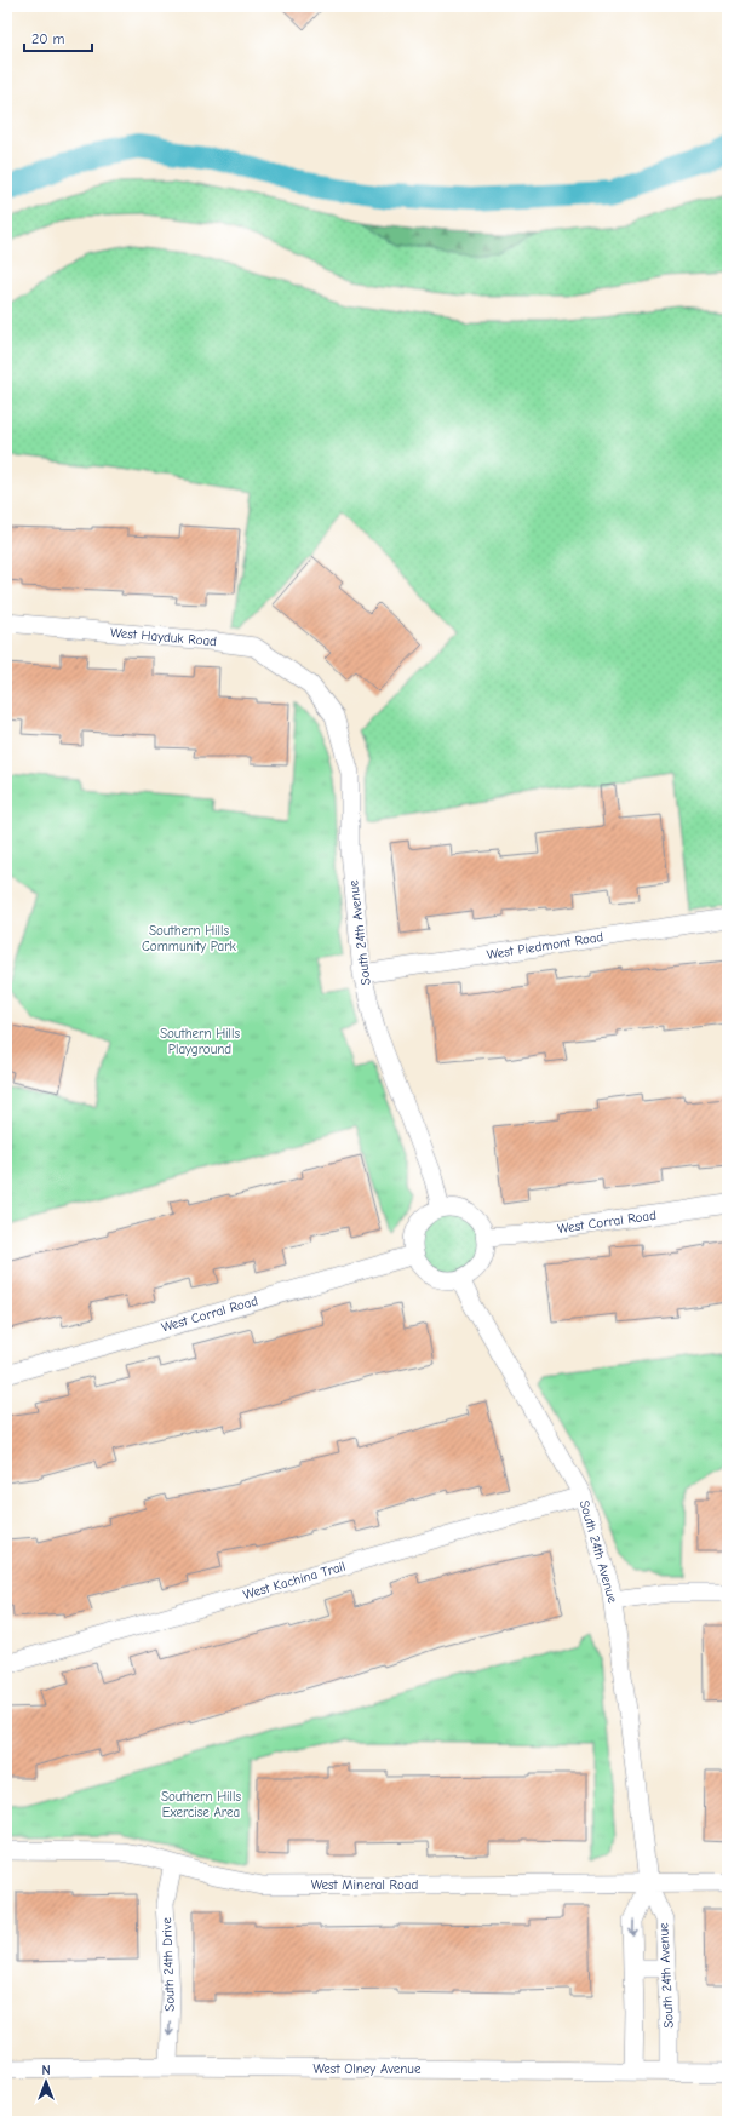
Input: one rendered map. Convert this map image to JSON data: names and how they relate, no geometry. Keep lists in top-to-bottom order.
{
  "streets": {
    "street": [
      "West Hayduk Road",
      "South 24th Avenue",
      "West Piedmont Road",
      "West Corral Road",
      "West Kachina Trail",
      "West Mineral Road",
      "South 24th Drive",
      "West Olney Avenue"
    ]
  },
  "crossings": [
    ["West Hayduk Road", "South 24th Avenue"],
    ["South 24th Avenue", "West Piedmont Road"],
    ["South 24th Avenue", "West Corral Road"],
    ["South 24th Avenue", "West Kachina Trail"],
    ["South 24th Avenue", "West Mineral Road"],
    ["South 24th Avenue", "West Olney Avenue"],
    ["West Mineral Road", "South 24th Drive"],
    ["South 24th Drive", "West Olney Avenue"]
  ],
  "one_way": ["South 24th Drive"],
  "parks": ["Southern Hills Community Park", "Southern Hills Playground", "Southern Hills Exercise Area"],
  "scale_bar": "20 m",
  "north": "top"
}
